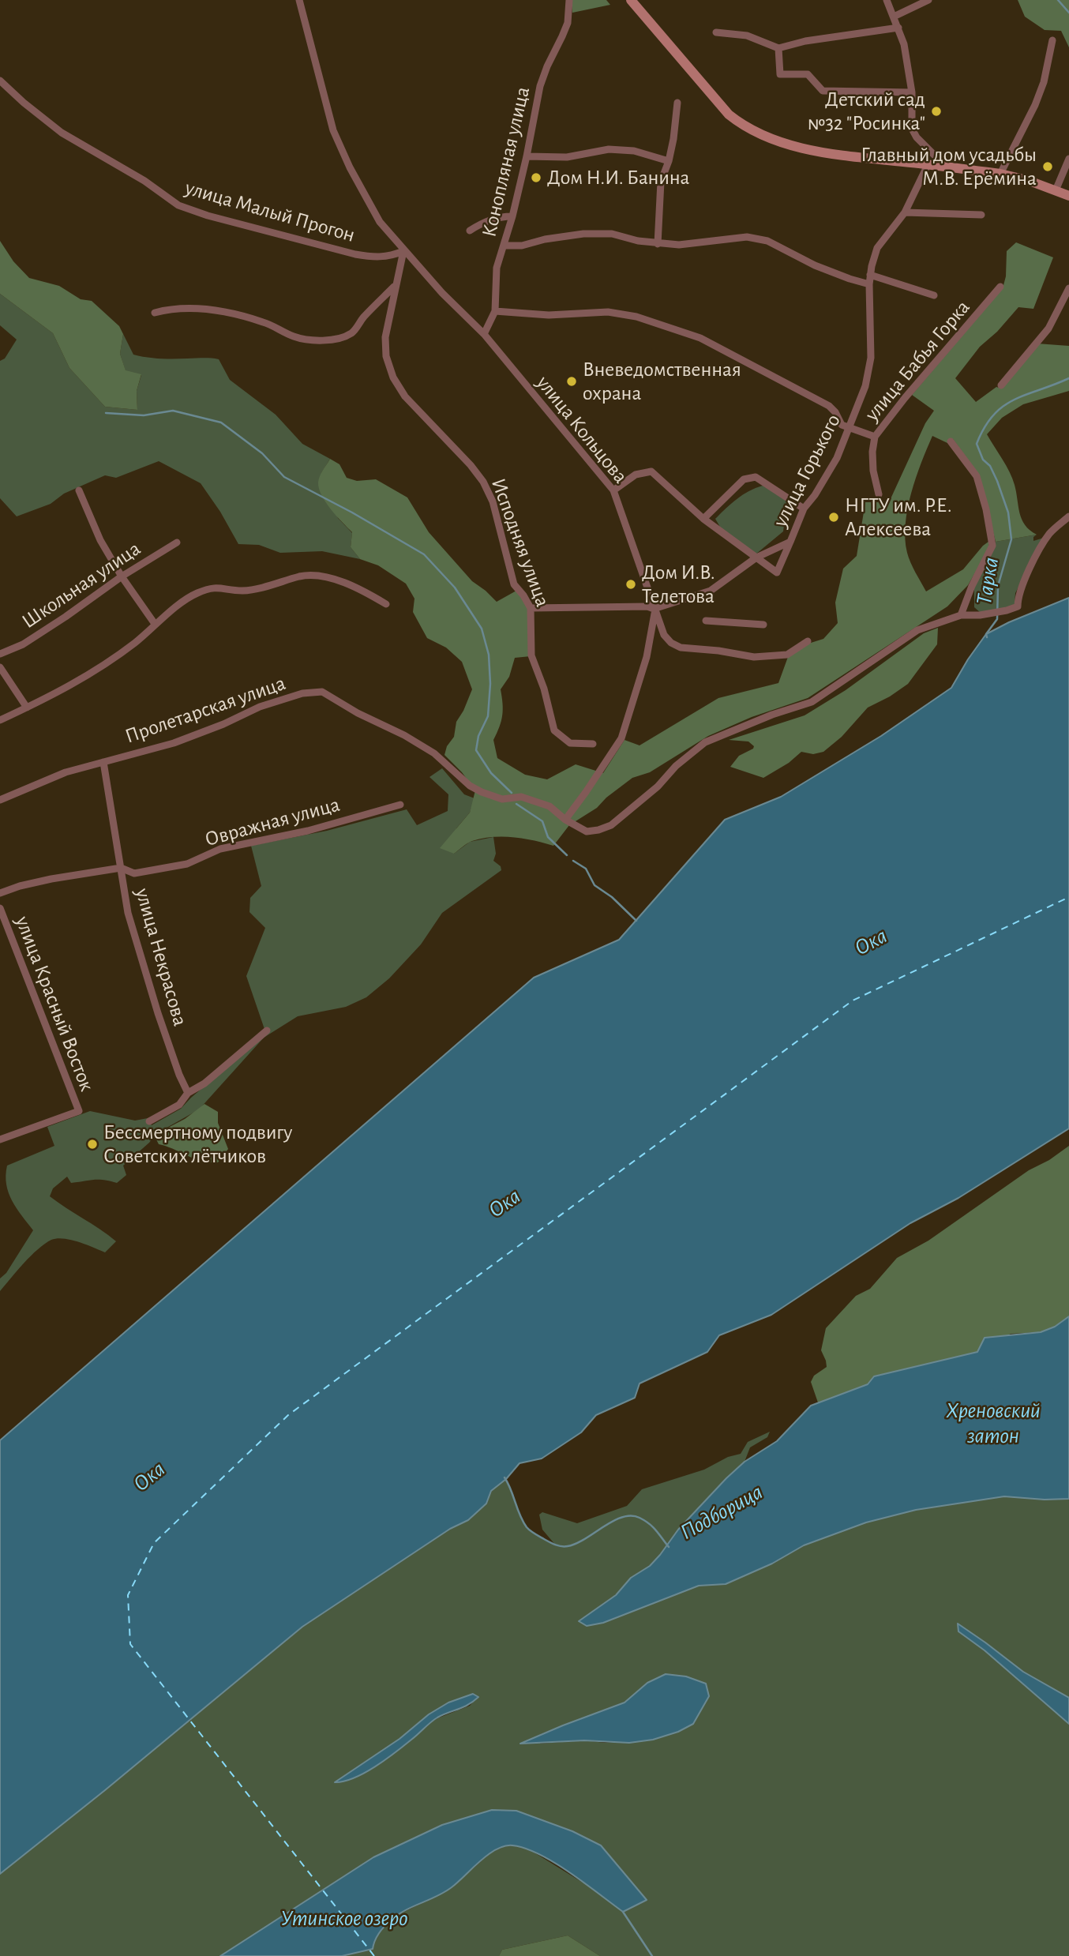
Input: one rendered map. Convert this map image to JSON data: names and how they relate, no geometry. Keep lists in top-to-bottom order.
{
  "streets": {
    "street": [
      "Конопляная улица",
      "улица Малый Прогон",
      "улица Бабья Горка",
      "улица Кольцова",
      "улица Горького",
      "Исподняя улица",
      "Школьная улица",
      "Пролетарская улица",
      "Овражная улица",
      "улица Некрасова",
      "улица Красный Восток"
    ]
  },
  "crossings": [
    ["Конопляная улица", "улица Кольцова"],
    ["улица Малый Прогон", "улица Кольцова"],
    ["улица Малый Прогон", "Исподняя улица"],
    ["улица Кольцова", "улица Горького"],
    ["улица Кольцова", "Исподняя улица"],
    ["улица Кольцова", "Пролетарская улица"],
    ["Пролетарская улица", "улица Некрасова"],
    ["Овражная улица", "улица Некрасова"]
  ],
  "water": [
    "Тарка",
    "Ока",
    "Хреновский затон",
    "Подборица",
    "Утинское озеро"
  ],
  "places": [
    "Детский сад №32 \"Росинка\"",
    "Главный дом усадьбы М.В. Ерёмина",
    "Дом Н.И. Банина",
    "Вневедомственная охрана",
    "НГТУ им. Р.Е. Алексеева",
    "Дом И.В. Телетова",
    "Бессмертному подвигу Советских лётчиков"
  ]
}
